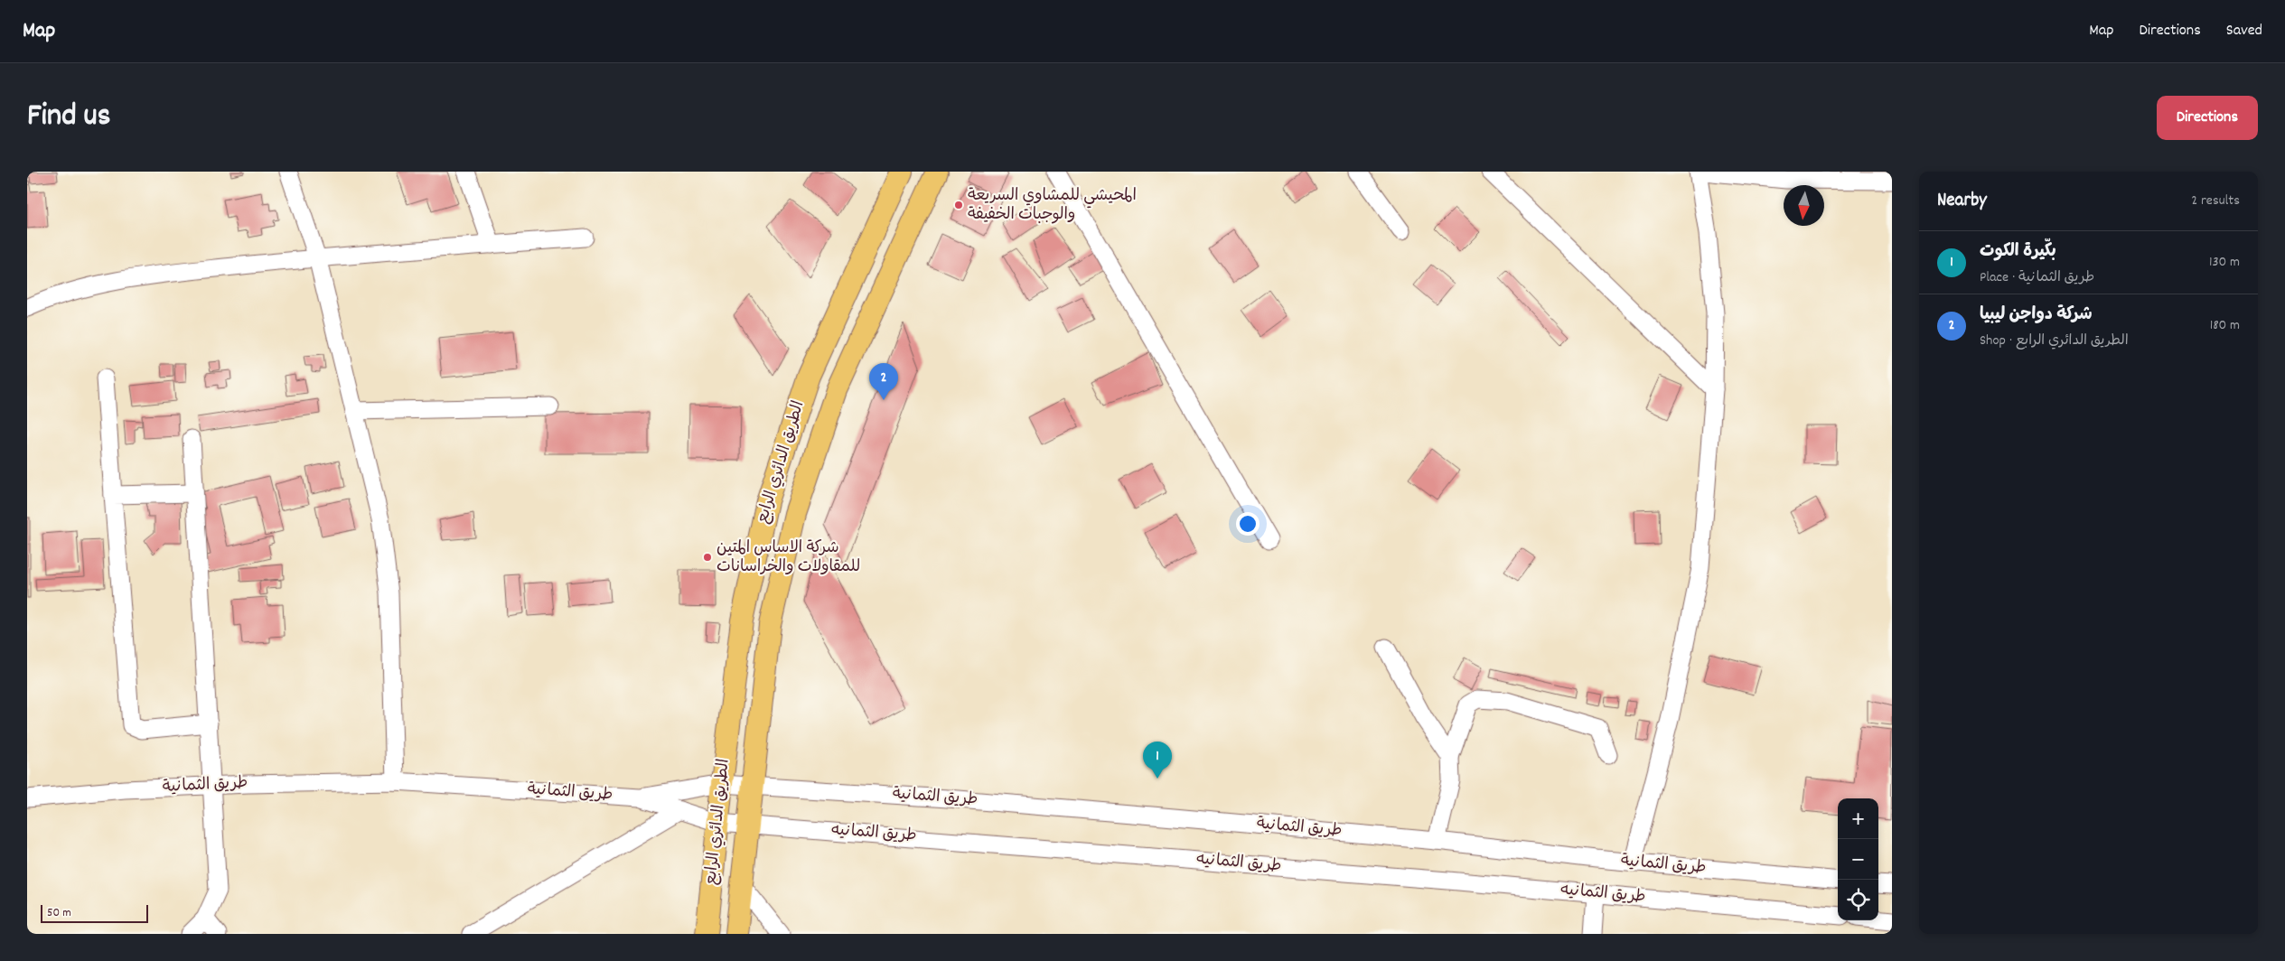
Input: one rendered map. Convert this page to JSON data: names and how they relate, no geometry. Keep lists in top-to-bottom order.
{
  "streets": {
    "main road": ["الطريق الدائري الرابع"],
    "street": ["طريق الثمانية", "طريق الثمانيه"]
  },
  "crossings": [
    ["الطريق الدائري الرابع", "طريق الثمانية"],
    ["الطريق الدائري الرابع", "طريق الثمانيه"],
    ["طريق الثمانية", "طريق الثمانيه"]
  ],
  "places": ["المحيشي للمشاوي السريعة والوجبات الخفيفة", "شركة الاساس المتين للمقاولات والخراسانات"],
  "scale_bar": "50 m",
  "north": "bottom",
  "page": {
    "header": "Map",
    "nav": ["Map", "Directions", "Saved"],
    "title": "Find us",
    "buttons": "Directions",
    "heading": ["Nearby", "2 results"],
    "list": [
      {
        "mark": "1",
        "name": "بكّيرة الكوت",
        "note": "Place · طريق الثمانية",
        "value": "130 m"
      },
      {
        "mark": "2",
        "name": "شركة دواجن ليبيا",
        "note": "Shop · الطريق الدائري الرابع",
        "value": "180 m"
      }
    ],
    "pins": ["2", "1"],
    "map_buttons": ["+", "−"],
    "scale": "50 m"
  }
}
